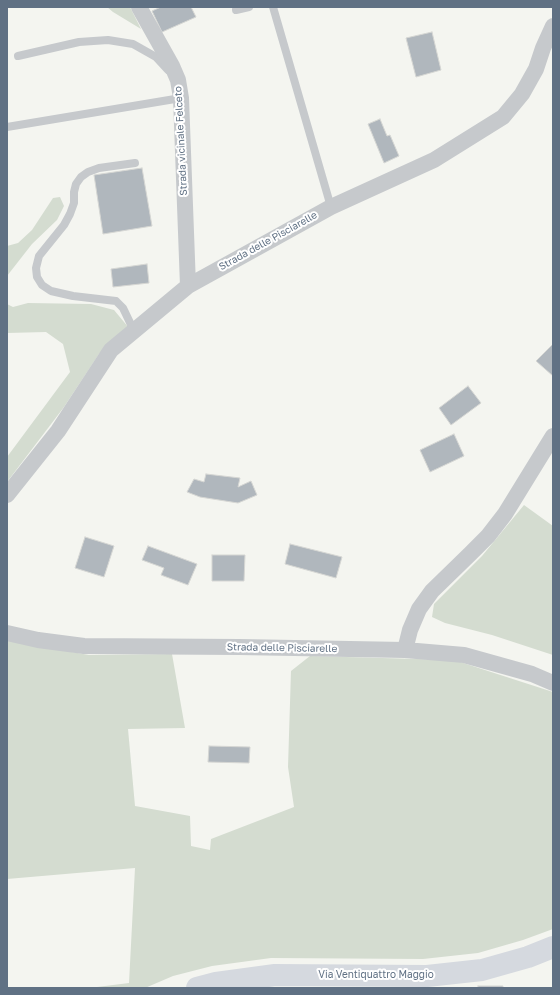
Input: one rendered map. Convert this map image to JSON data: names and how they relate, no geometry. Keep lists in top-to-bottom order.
{
  "streets": {
    "main road": ["Via Ventiquattro Maggio"],
    "street": ["Strada vicinale Felceto", "Strada delle Pisciarelle"]
  },
  "crossings": [
    ["Strada vicinale Felceto", "Strada delle Pisciarelle"]
  ]
}
